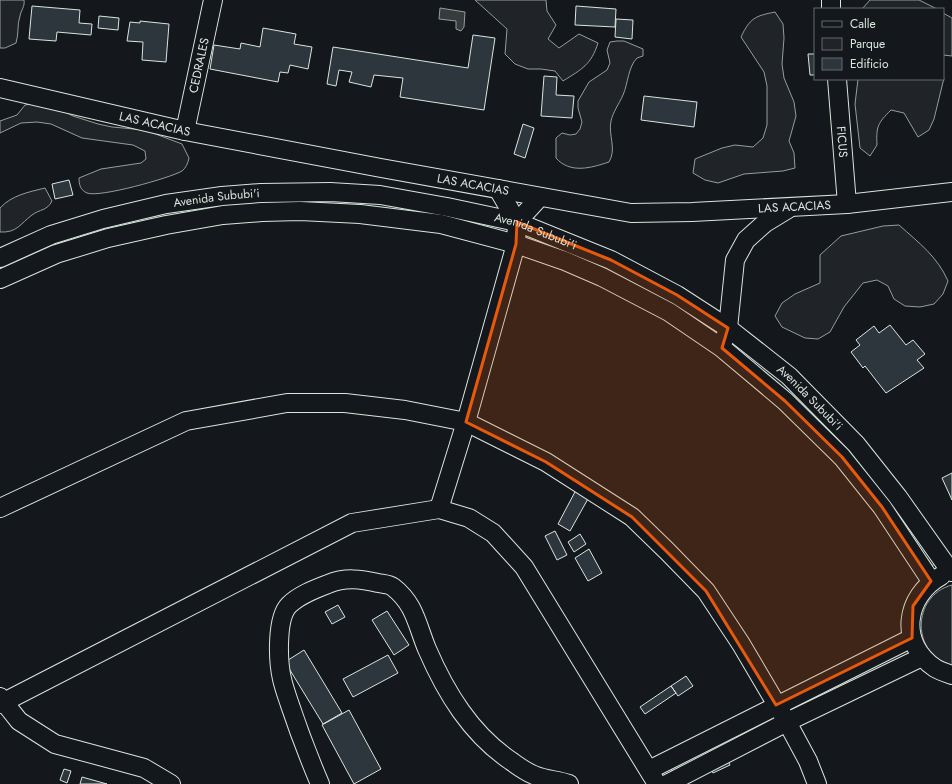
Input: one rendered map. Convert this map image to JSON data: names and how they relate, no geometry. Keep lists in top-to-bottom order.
{
  "streets": {
    "street": [
      "CEDRALES",
      "LAS ACACIAS",
      "FICUS",
      "Avenida Sububi'i"
    ]
  },
  "crossings": [
    ["CEDRALES", "LAS ACACIAS"],
    ["LAS ACACIAS", "FICUS"]
  ],
  "legend": ["Calle", "Parque", "Edificio"]
}
